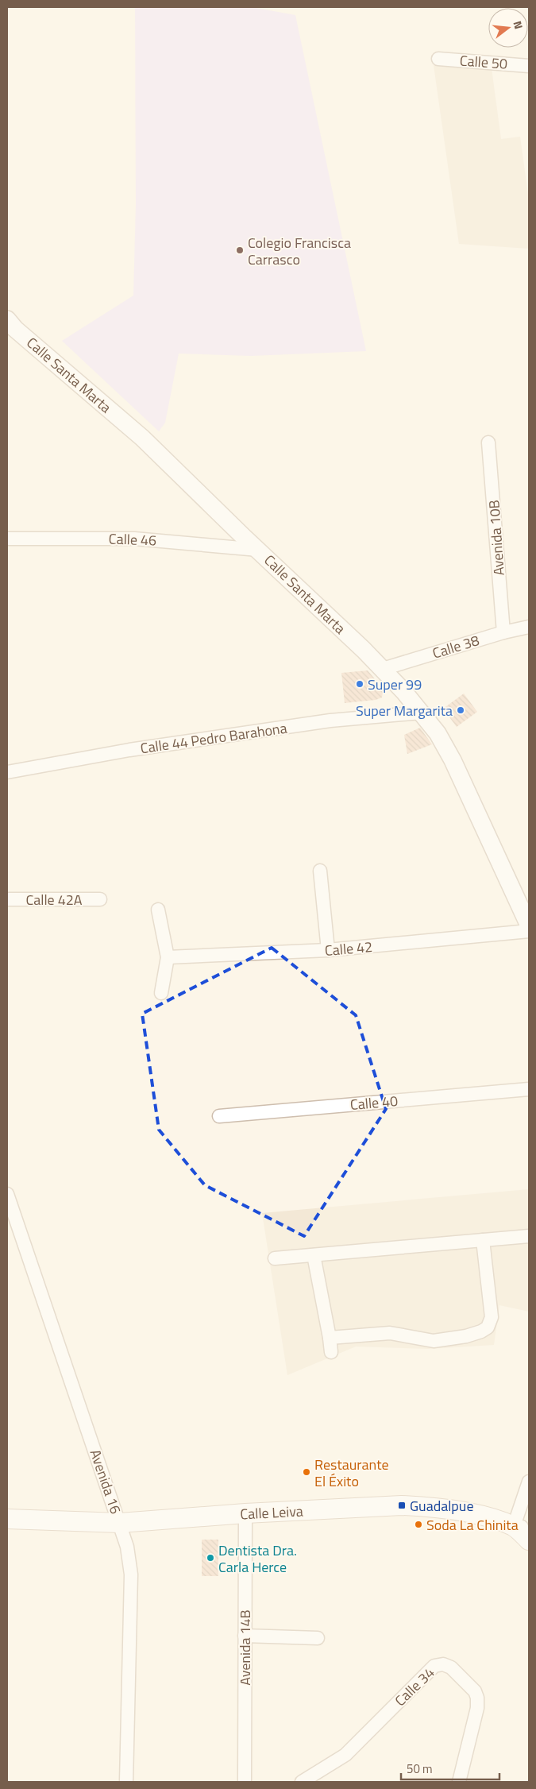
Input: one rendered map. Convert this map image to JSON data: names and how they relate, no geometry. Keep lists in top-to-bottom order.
{
  "streets": {
    "main road": ["Calle Leiva"],
    "street": [
      "Calle 50",
      "Calle Santa Marta",
      "Avenida 10B",
      "Calle 46",
      "Calle 38",
      "Calle 44 Pedro Barahona",
      "Calle 42A",
      "Calle 42",
      "Calle 40",
      "Avenida 16",
      "Avenida 14B",
      "Calle 34"
    ]
  },
  "crossings": [
    ["Calle Santa Marta", "Calle 46"],
    ["Calle Santa Marta", "Calle 38"],
    ["Calle Santa Marta", "Calle 44 Pedro Barahona"],
    ["Avenida 10B", "Calle 38"],
    ["Avenida 16", "Calle Leiva"],
    ["Calle Leiva", "Avenida 14B"]
  ],
  "places": {
    "other": [
      "Colegio Francisca Carrasco",
      "Super 99",
      "Super Margarita",
      "Restaurante El Éxito",
      "Soda La Chinita",
      "Dentista Dra. Carla Herce"
    ],
    "transit": ["Guadalpue"]
  },
  "scale_bar": "50 m",
  "north": "right"
}
